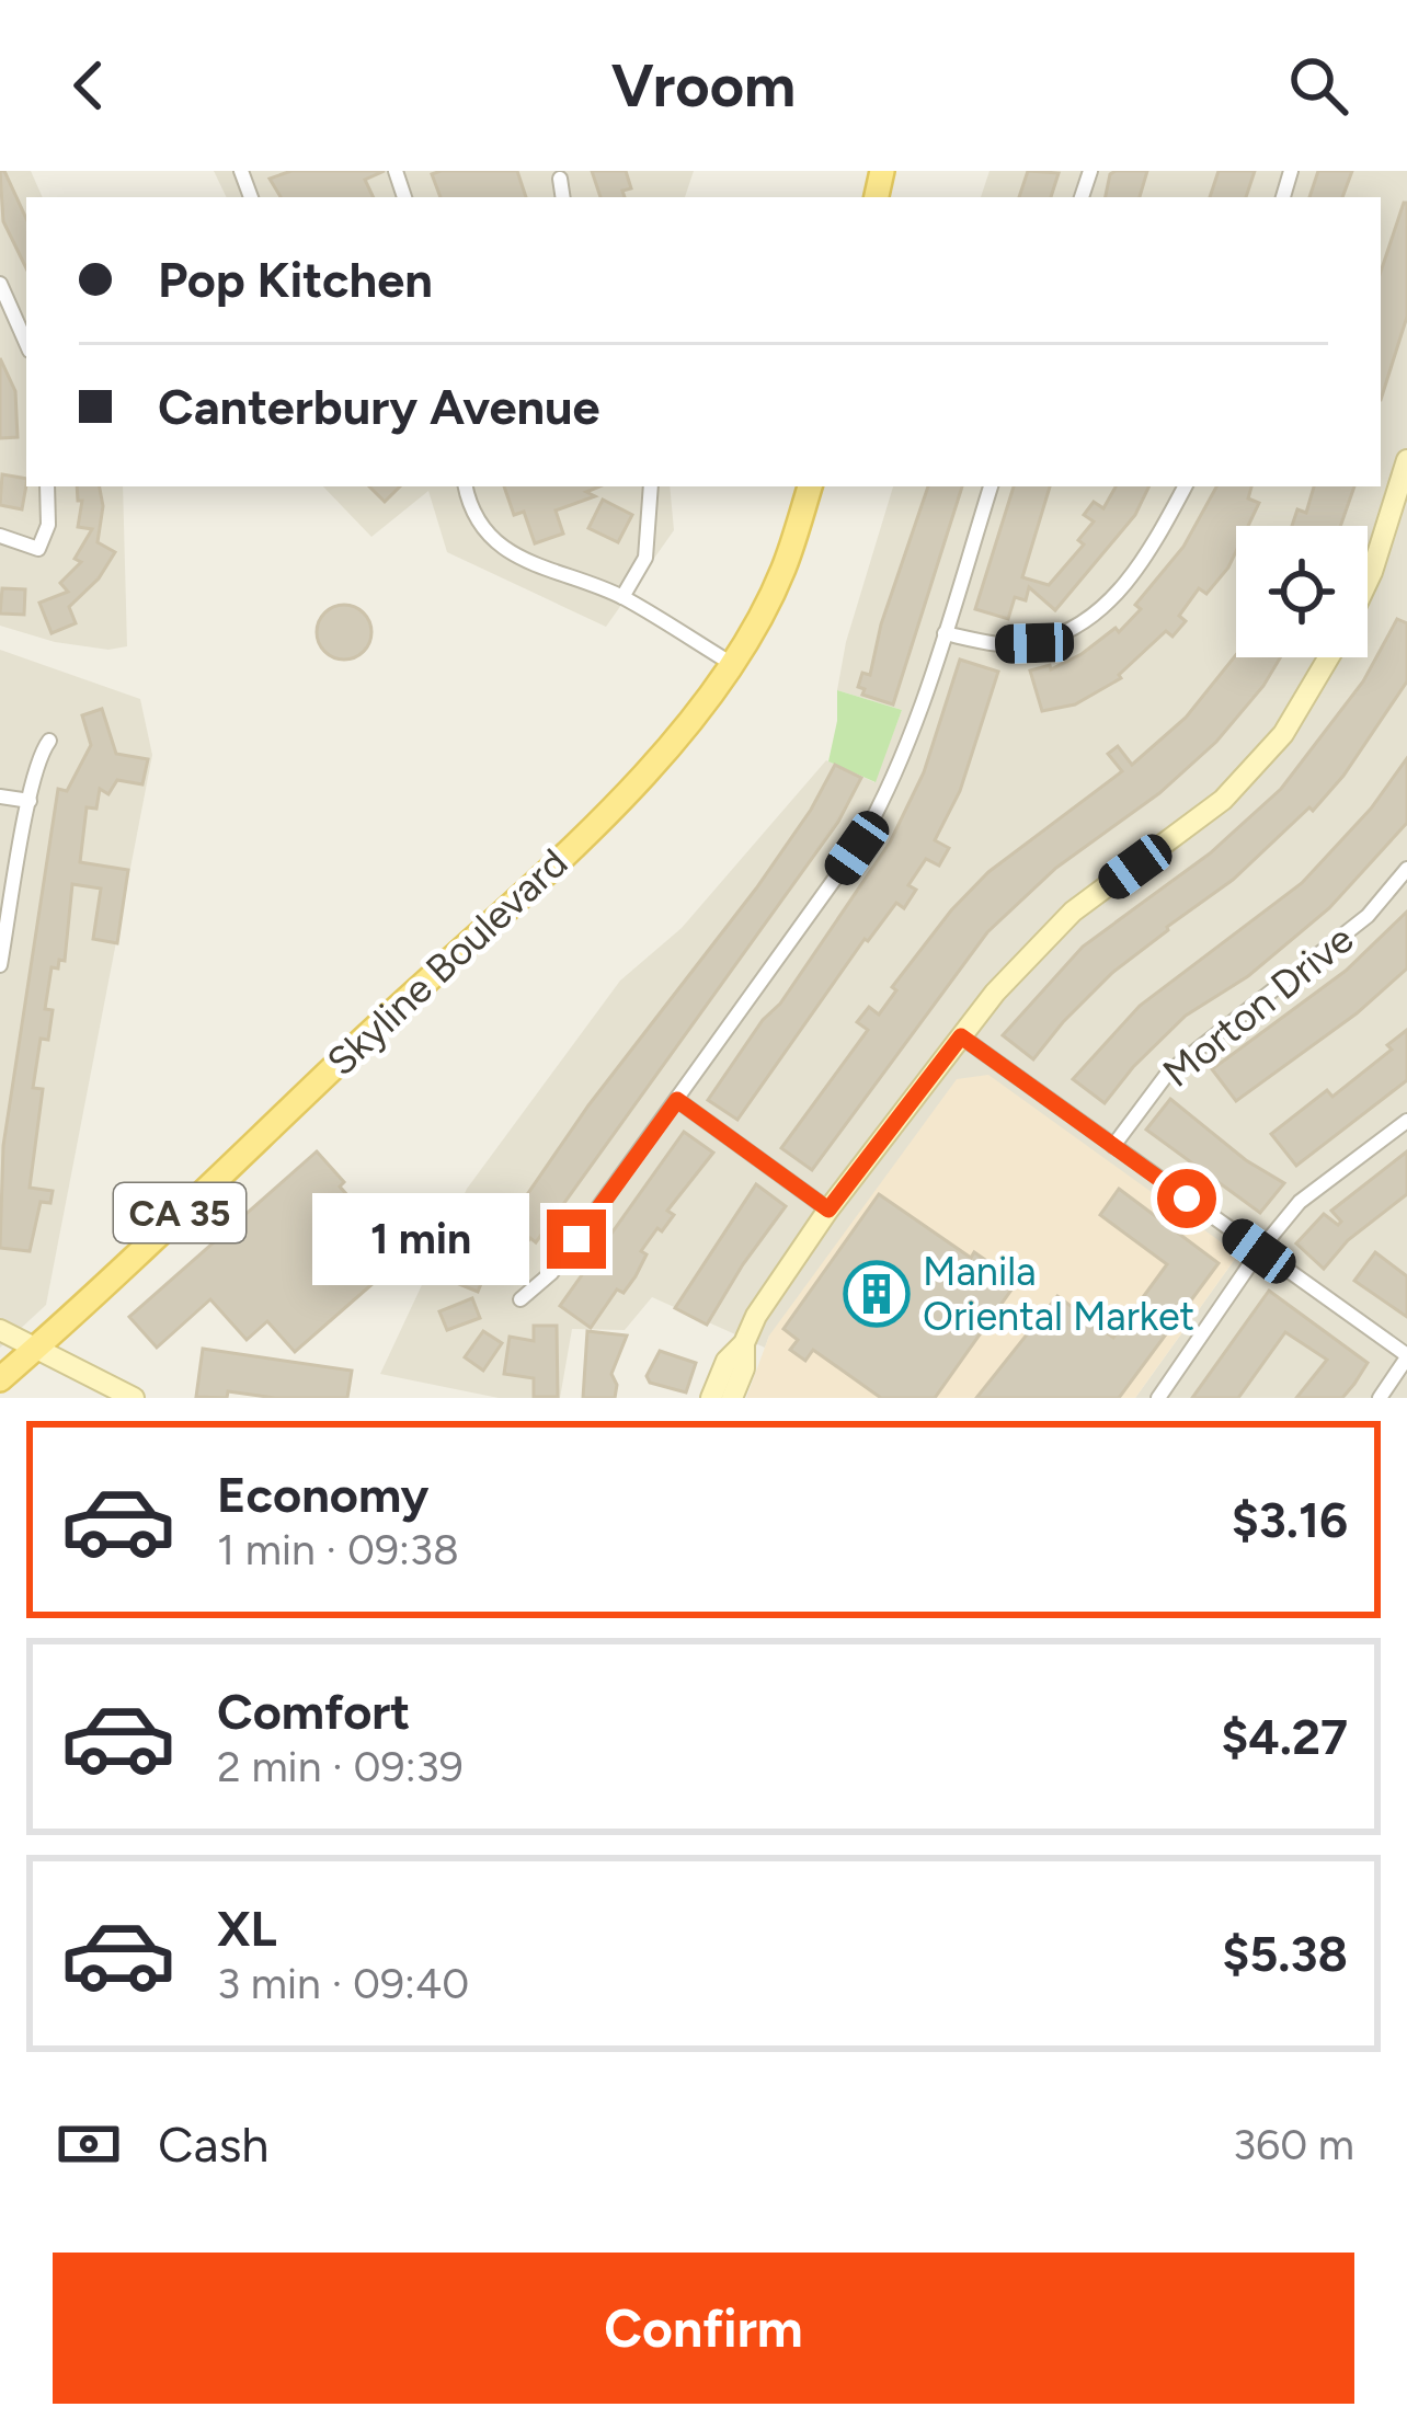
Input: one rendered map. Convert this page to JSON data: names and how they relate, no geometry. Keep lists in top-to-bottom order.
{
  "streets": {
    "main road": ["Skyline Boulevard", "CA 35"],
    "street": ["Morton Drive"]
  },
  "places": {
    "building": ["Manila Oriental Market"]
  },
  "page": {
    "header": "Vroom",
    "banner": ["Pop Kitchen", "Canterbury Avenue"],
    "bubble": "1 min",
    "list": [
      {
        "name": "Economy",
        "note": "1 min · 09:38",
        "value": "$3.16"
      },
      {
        "name": "Comfort",
        "note": "2 min · 09:39",
        "value": "$4.27"
      },
      {
        "name": "XL",
        "note": "3 min · 09:40",
        "value": "$5.38"
      }
    ],
    "pay": ["Cash", "360 m"],
    "buttons": "Confirm"
  }
}
